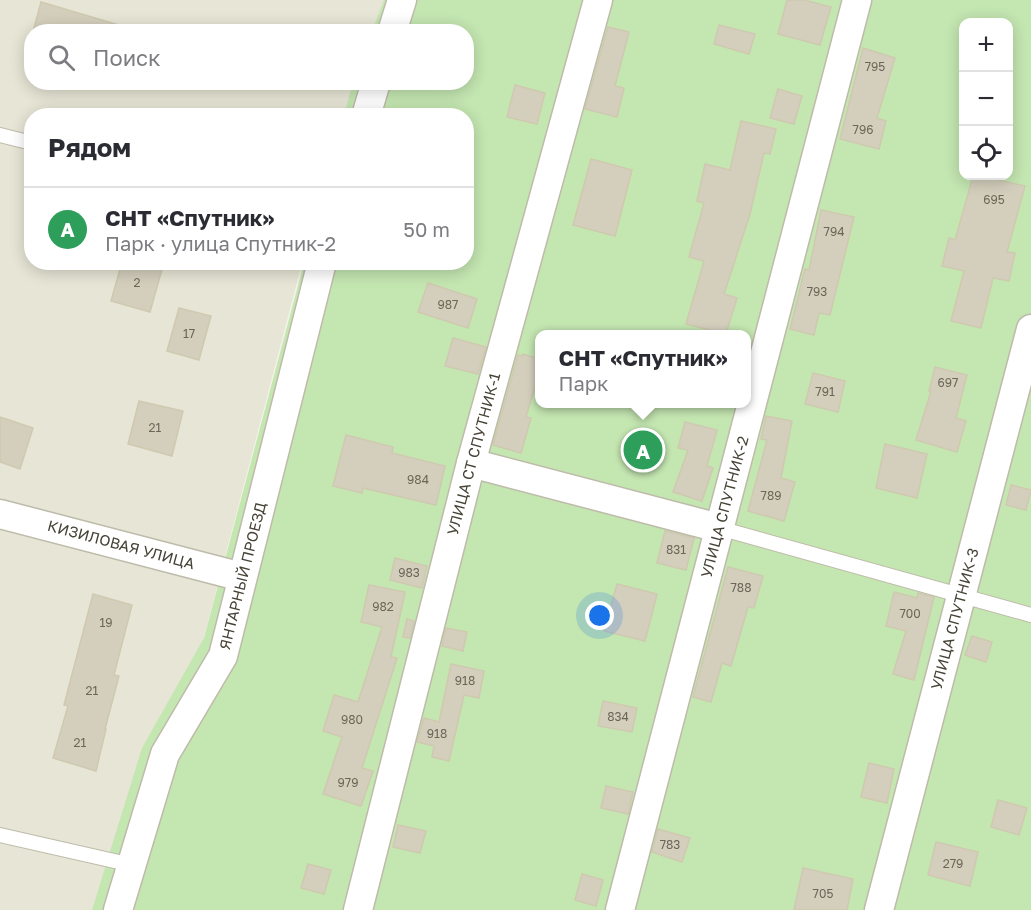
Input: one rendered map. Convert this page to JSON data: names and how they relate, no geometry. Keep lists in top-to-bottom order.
{
  "streets": {
    "street": [
      "УЛИЦА СТ СПУТНИК-1",
      "УЛИЦА СПУТНИК-2",
      "КИЗИЛОВАЯ УЛИЦА",
      "ЯНТАРНЫЙ ПРОЕЗД",
      "УЛИЦА СПУТНИК-3"
    ]
  },
  "crossings": [
    ["КИЗИЛОВАЯ УЛИЦА", "ЯНТАРНЫЙ ПРОЕЗД"]
  ],
  "house_numbers": [
    "795",
    "796",
    "695",
    "794",
    "2",
    "793",
    "987",
    "17",
    "697",
    "791",
    "21",
    "984",
    "789",
    "831",
    "983",
    "788",
    "982",
    "700",
    "19",
    "918",
    "21",
    "834",
    "980",
    "918",
    "21",
    "979",
    "783",
    "279",
    "705"
  ],
  "page": {
    "map_buttons": ["+", "−"],
    "search": "Поиск",
    "heading": "Рядом",
    "list": [
      {
        "mark": "A",
        "name": "СНТ «Спутник»",
        "note": "Парк · улица Спутник-2",
        "value": "50 m"
      }
    ],
    "popup": ["СНТ «Спутник»", "Парк"],
    "pins": "A"
  }
}
